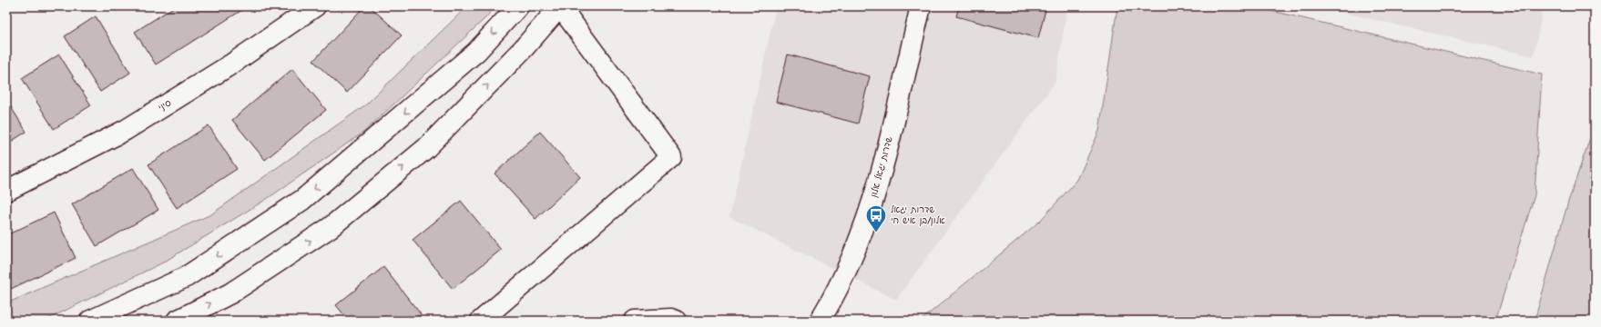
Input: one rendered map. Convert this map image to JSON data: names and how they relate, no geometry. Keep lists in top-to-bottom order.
{
  "streets": {
    "main road": ["סיני", "שדרות יגאל אלון"]
  },
  "places": {
    "bus stop": ["שדרות יגאל אלון/בן איש חי"]
  }
}
